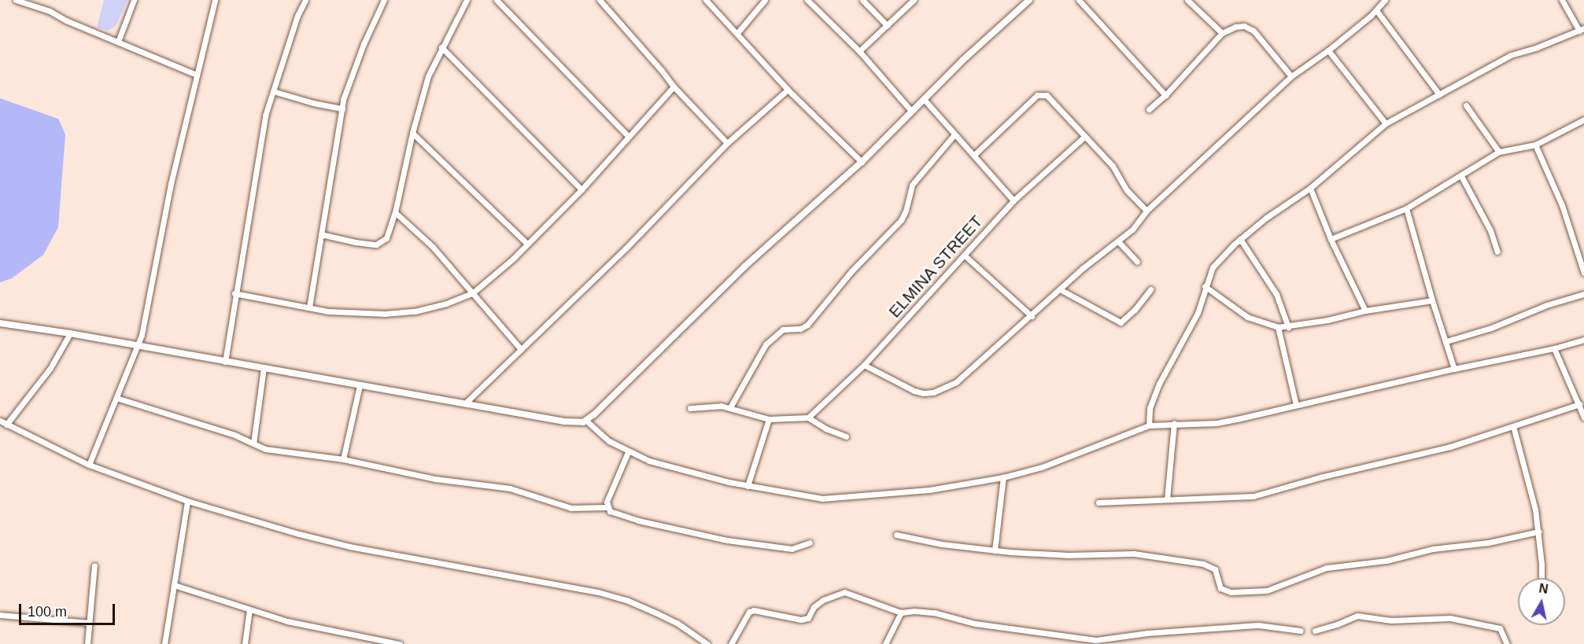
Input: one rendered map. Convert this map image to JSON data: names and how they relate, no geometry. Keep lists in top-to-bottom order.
{
  "streets": {
    "street": ["ELMINA STREET"]
  },
  "scale_bar": "100 m",
  "north": "top"
}
